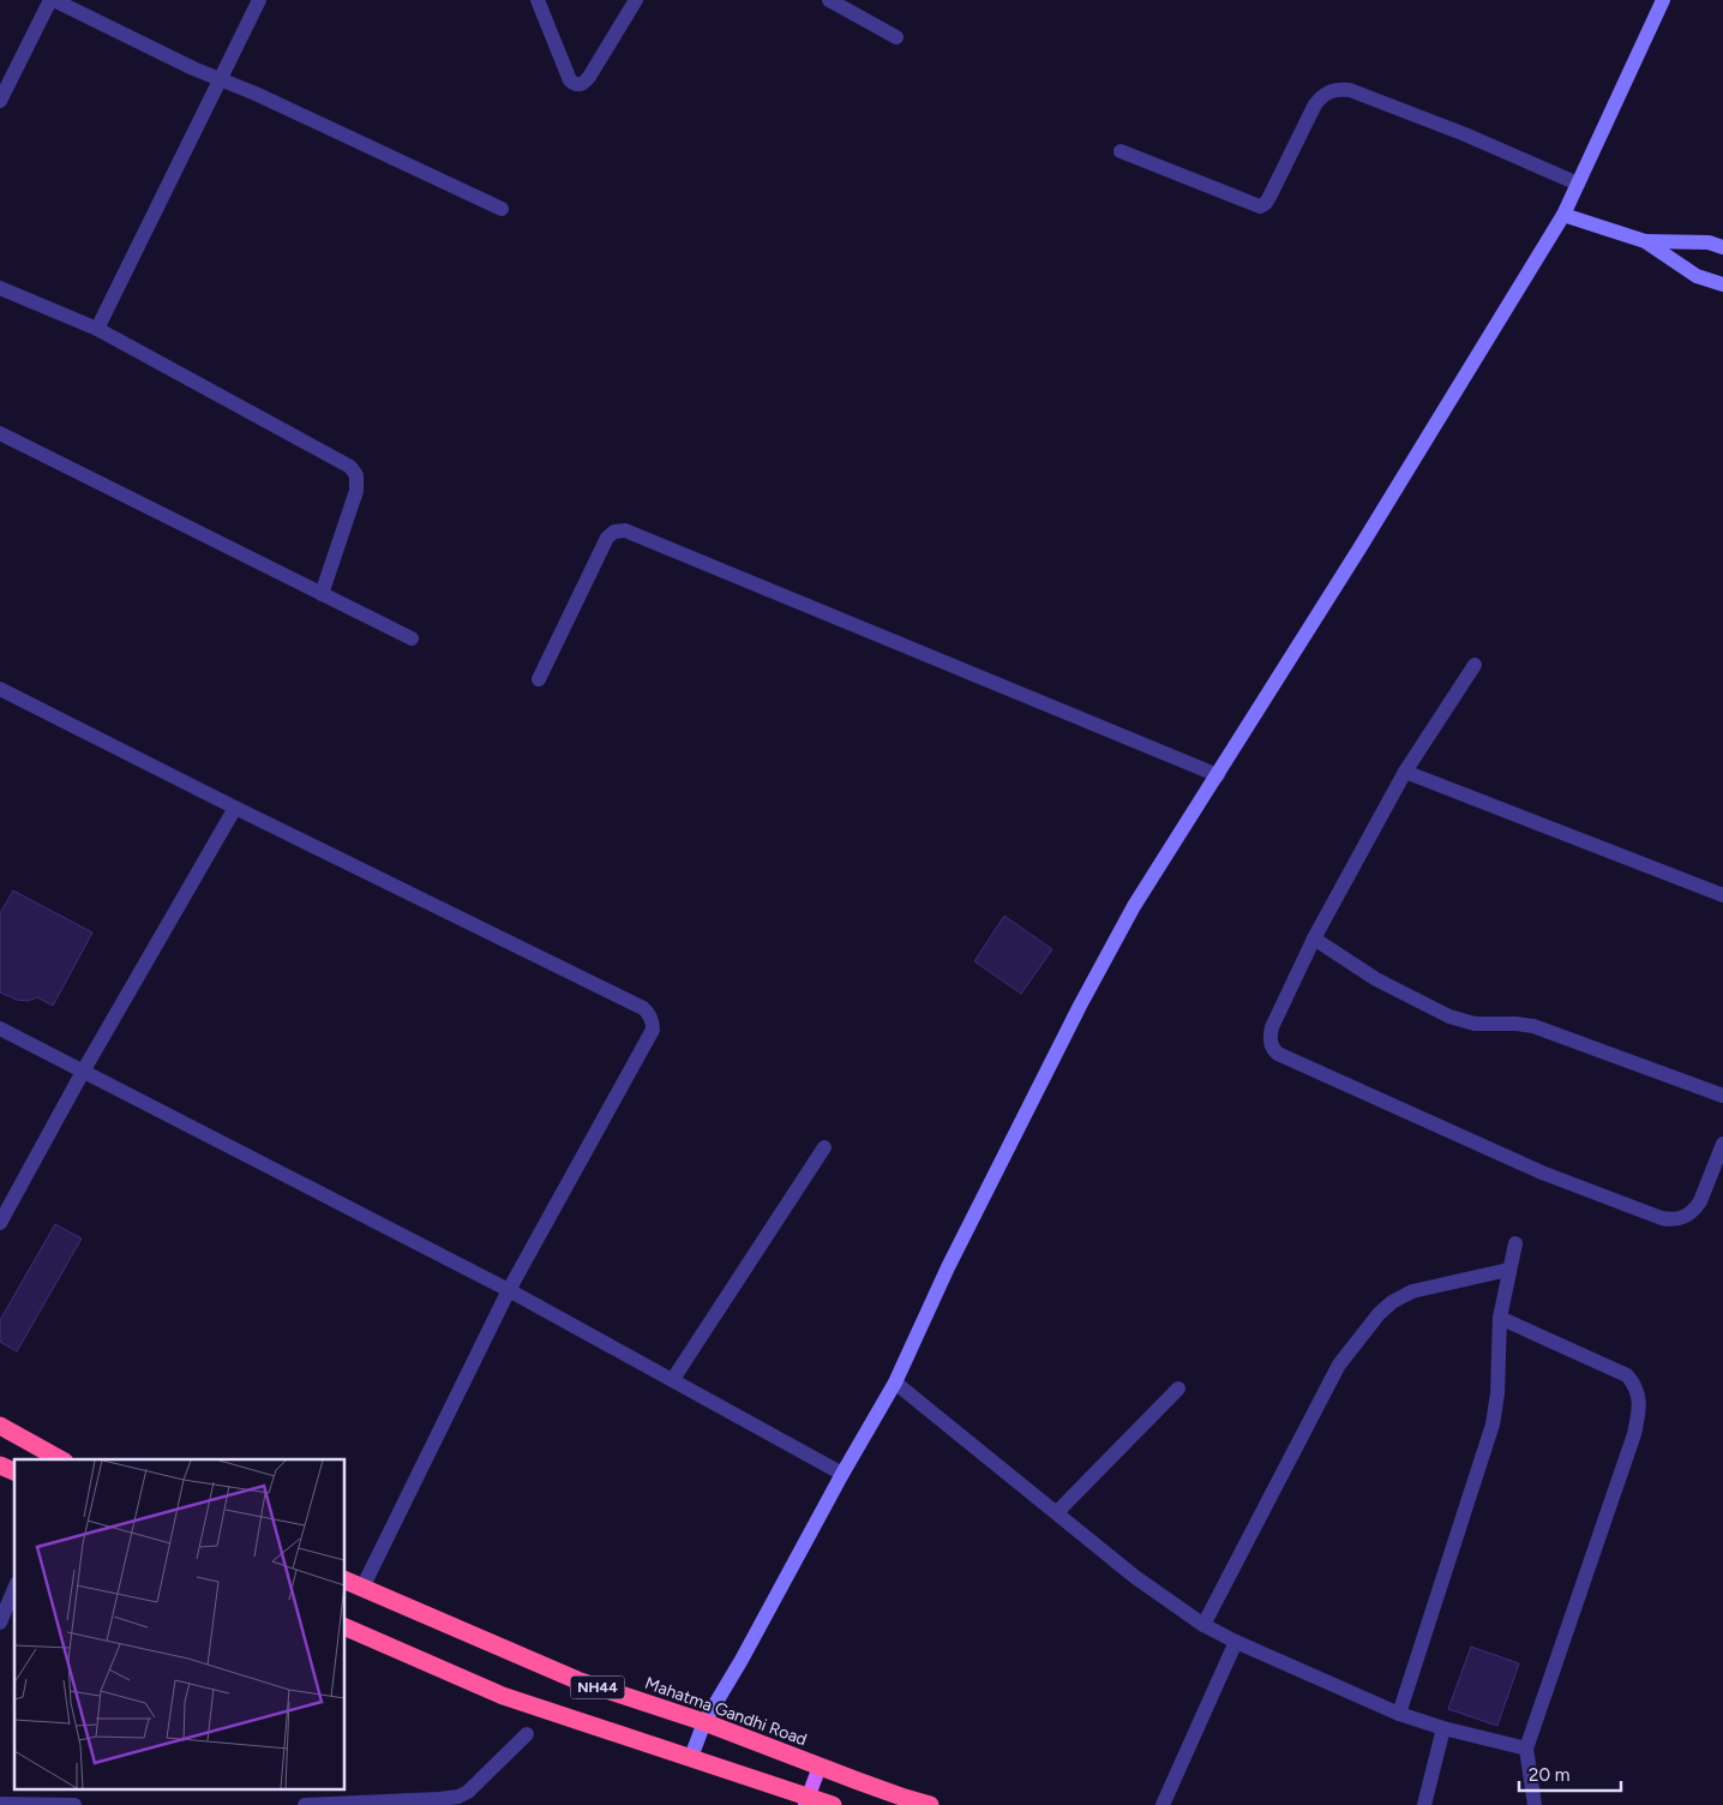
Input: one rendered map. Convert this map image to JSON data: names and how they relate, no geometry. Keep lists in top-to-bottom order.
{
  "streets": {
    "highway": ["NH44", "Mahatma Gandhi Road"]
  },
  "scale_bar": "20 m"
}
